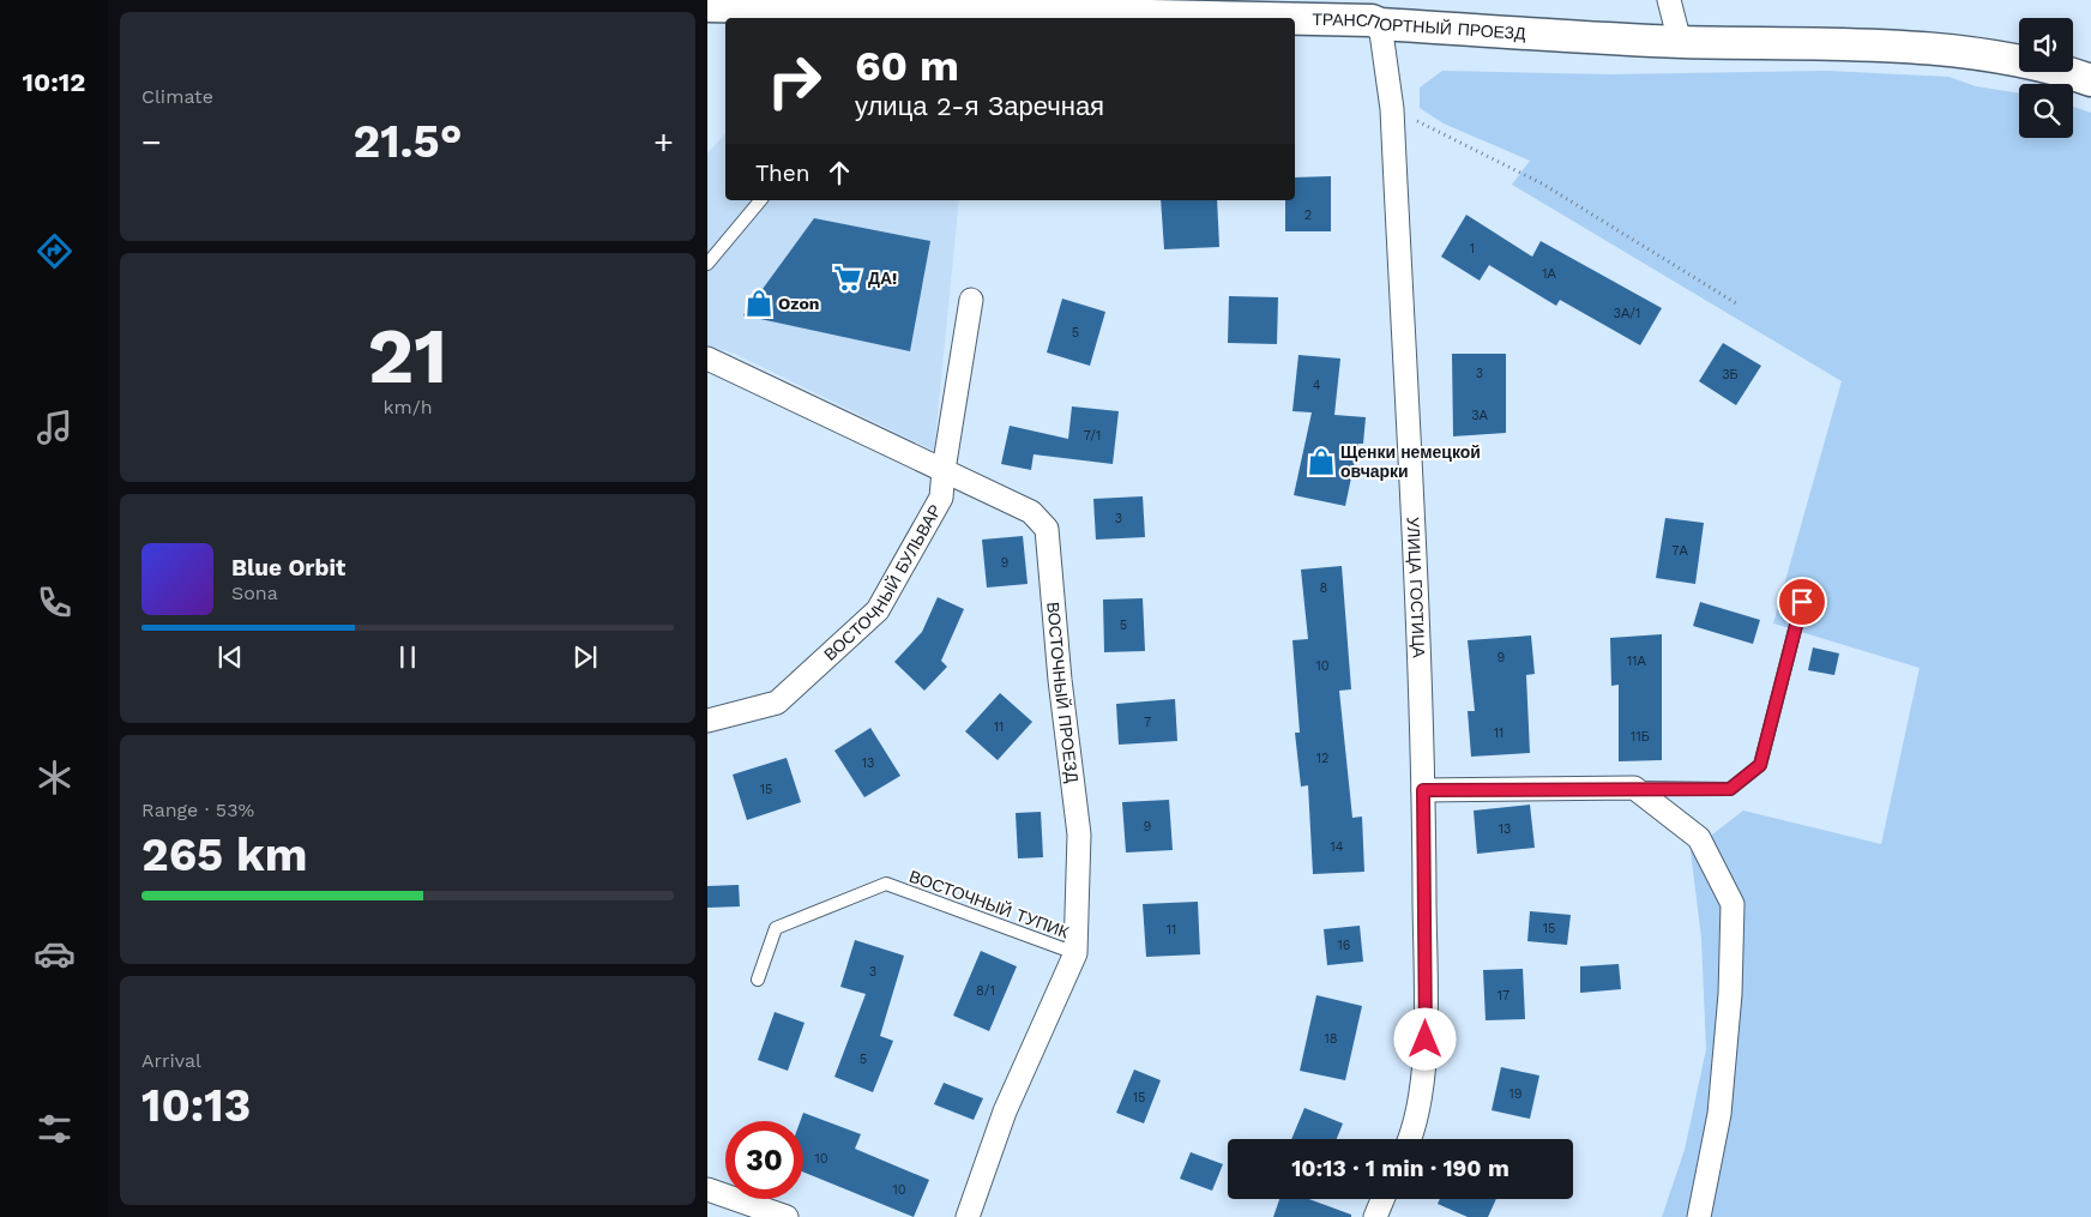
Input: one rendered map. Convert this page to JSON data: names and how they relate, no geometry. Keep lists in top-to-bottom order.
{
  "streets": {
    "main road": ["ТРАНСПОРТНЫЙ ПРОЕЗД"],
    "street": ["ВОСТОЧНЫЙ БУЛЬВАР", "УЛИЦА ГОСТИЦА", "ВОСТОЧНЫЙ ПРОЕЗД"],
    "lane": ["ВОСТОЧНЫЙ ТУПИК"]
  },
  "crossings": [
    ["ТРАНСПОРТНЫЙ ПРОЕЗД", "УЛИЦА ГОСТИЦА"],
    ["ВОСТОЧНЫЙ БУЛЬВАР", "ВОСТОЧНЫЙ ПРОЕЗД"],
    ["ВОСТОЧНЫЙ ПРОЕЗД", "ВОСТОЧНЫЙ ТУПИК"]
  ],
  "places": {
    "supermarket": ["ДА!"],
    "shop": ["Ozon", "Щенки немецкой овчарки"]
  },
  "house_numbers": [
    "2",
    "1",
    "1А",
    "3А/1",
    "5",
    "3",
    "3Б",
    "4",
    "3А",
    "7/1",
    "3",
    "7А",
    "9",
    "8",
    "5",
    "9",
    "11А",
    "10",
    "7",
    "11",
    "11",
    "11Б",
    "12",
    "13",
    "15",
    "9",
    "13",
    "14",
    "15",
    "11",
    "16",
    "3",
    "8/1",
    "17",
    "18",
    "5",
    "19",
    "15",
    "10",
    "10"
  ],
  "page": {
    "tabs": "10:12",
    "tile": [
      "Climate",
      ["21", "km/h"],
      ["Range · 53%", "265 km"],
      ["Arrival", "10:13"]
    ],
    "turn": ["60 m", "улица 2-я Заречная"],
    "heat": ["−", "21.5°", "+"],
    "then": "Then",
    "song": ["Blue Orbit", "Sona"],
    "limit": "30",
    "trip": "10:13 · 1 min · 190 m"
  }
}
